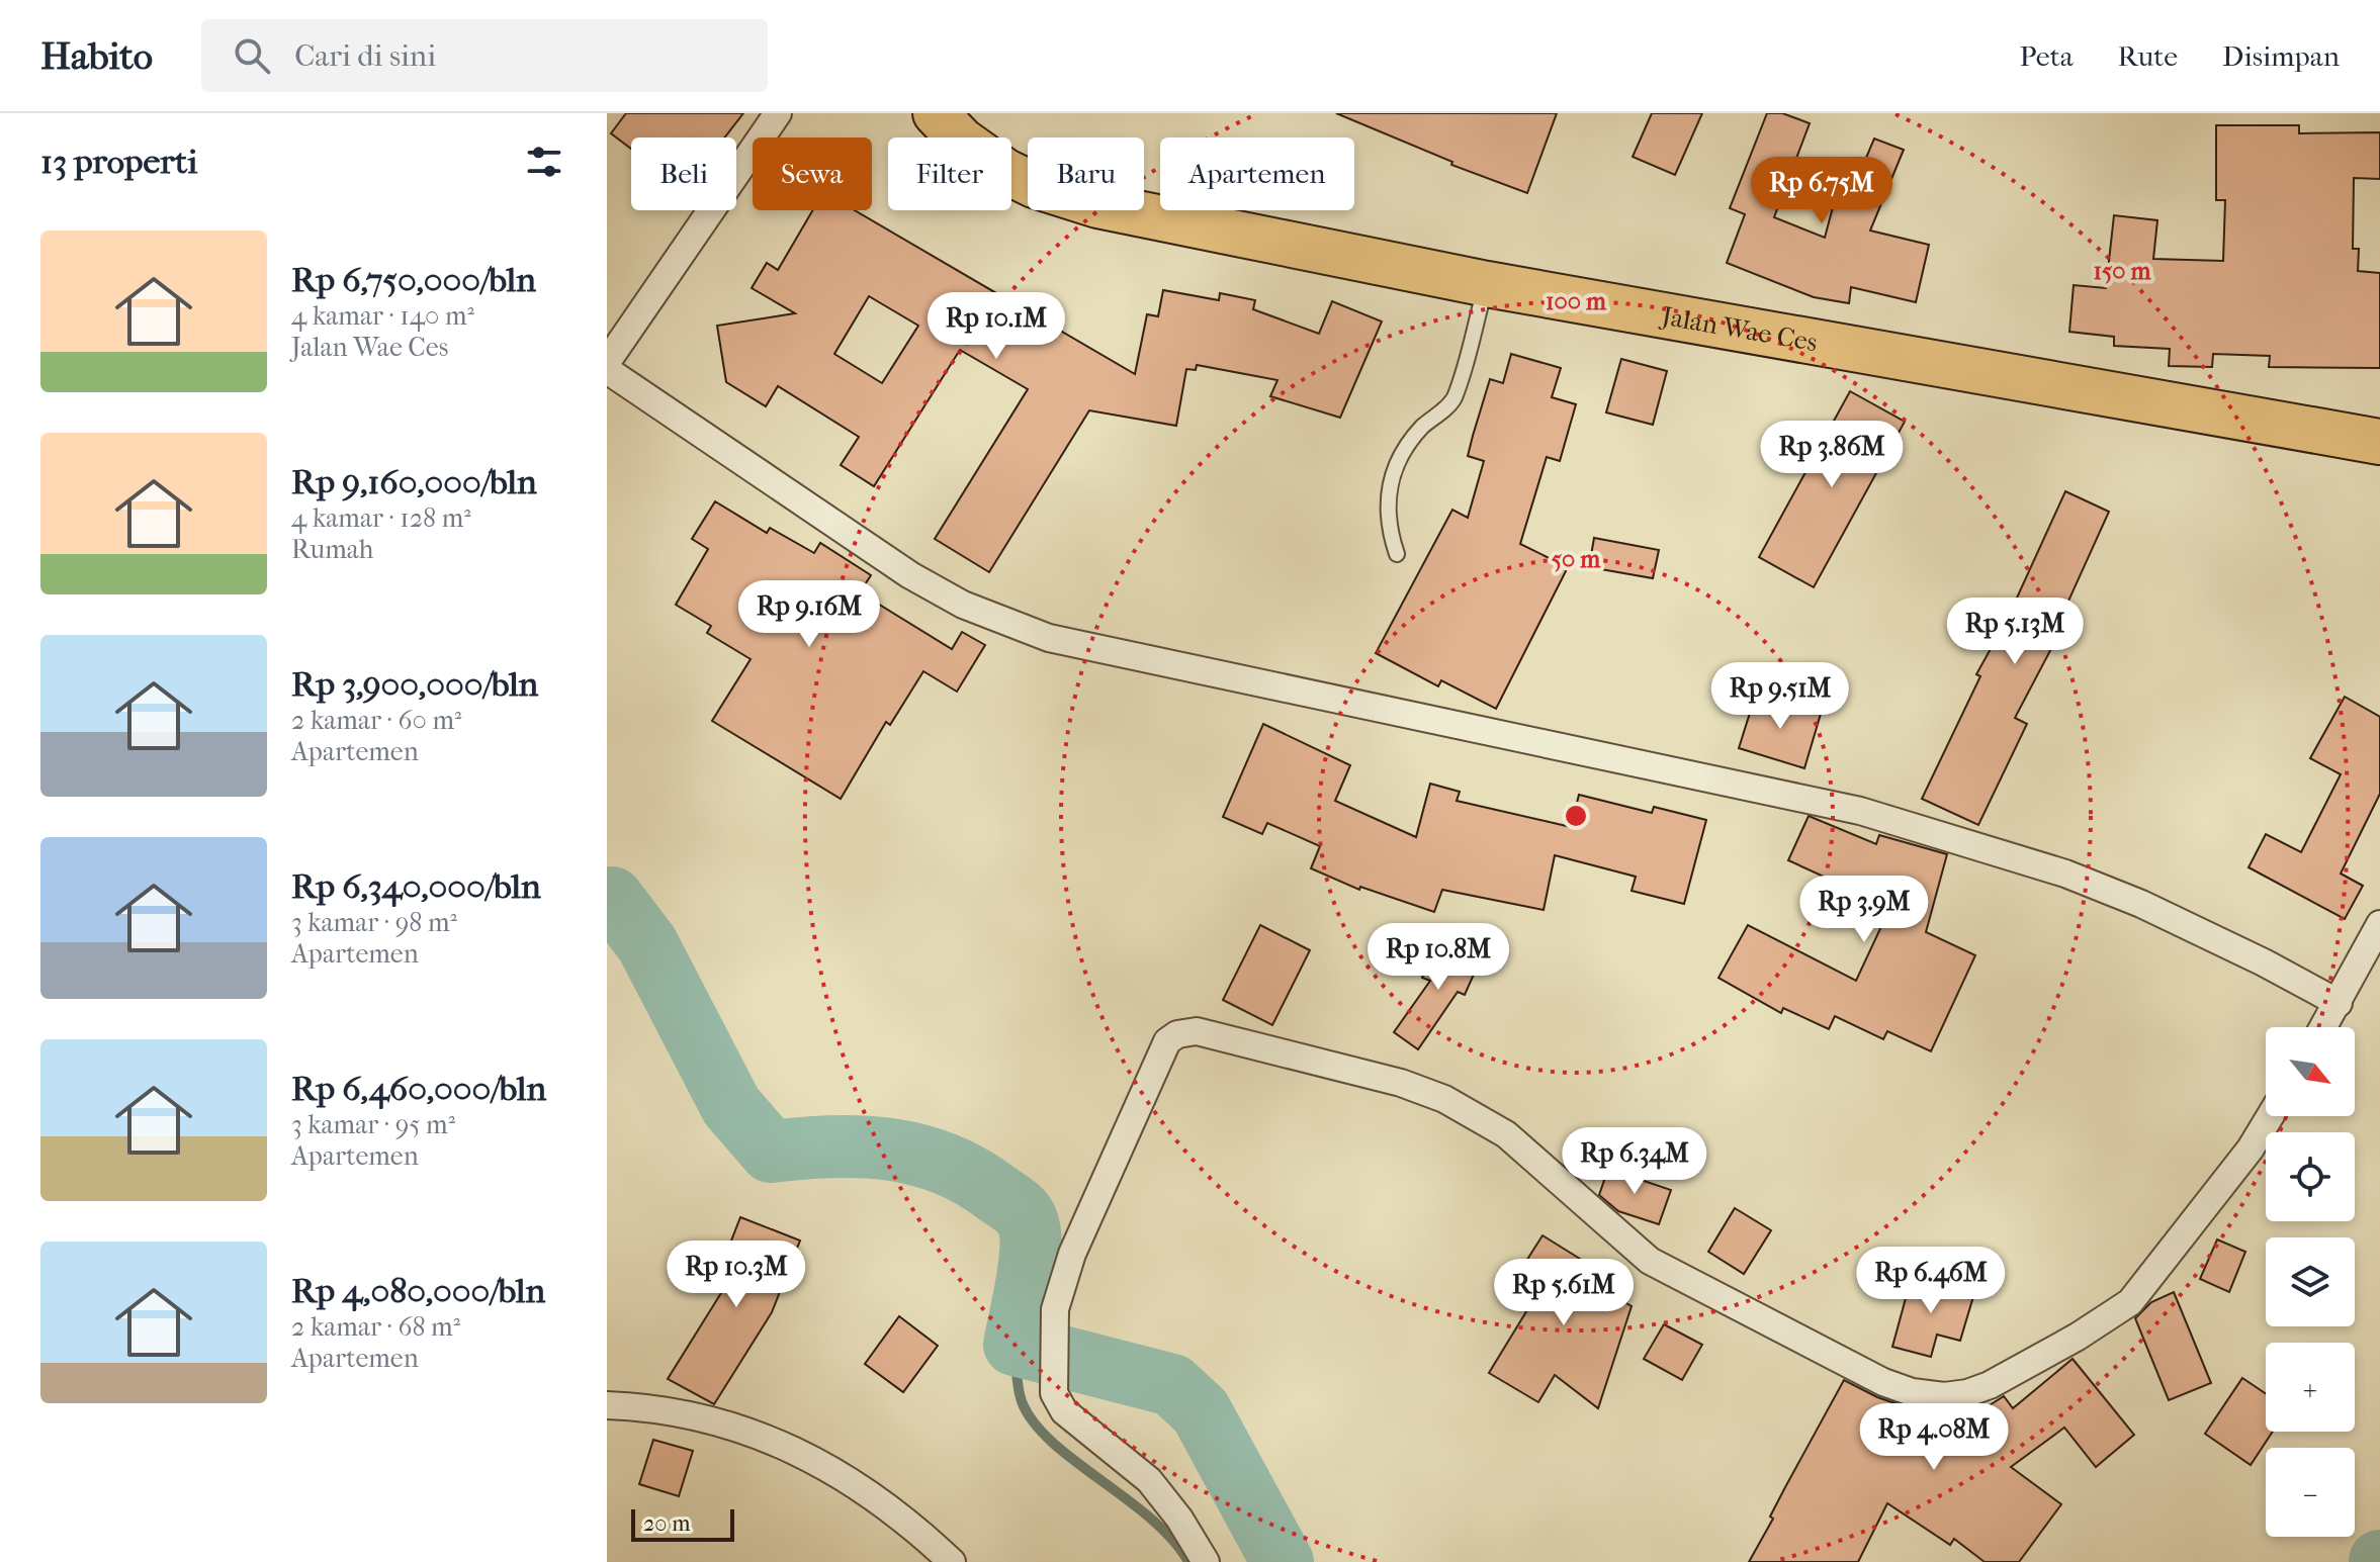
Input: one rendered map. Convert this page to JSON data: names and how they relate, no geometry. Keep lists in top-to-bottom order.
{
  "streets": {
    "highway": ["Jalan Wae Ces"]
  },
  "scale_bar": "20 m",
  "north": "bottom right",
  "page": {
    "header": "Habito",
    "search": "Cari di sini",
    "nav": ["Peta", "Rute", "Disimpan"],
    "heading": "13 properti",
    "chip": [
      "Beli",
      "Sewa",
      "Filter",
      "Baru",
      "Apartemen"
    ],
    "price": [
      "Rp 6.75M",
      "Rp 10.1M",
      "Rp 3.86M",
      "Rp 9.16M",
      "Rp 5.13M",
      "Rp 9.51M",
      "Rp 3.9M",
      "Rp 10.8M",
      "Rp 6.34M",
      "Rp 10.3M",
      "Rp 6.46M",
      "Rp 5.61M",
      "Rp 4.08M"
    ],
    "list": [
      {
        "name": "Rp 6,750,000/bln",
        "note": "4 kamar · 140 m² · Jalan Wae Ces"
      },
      {
        "name": "Rp 9,160,000/bln",
        "note": "4 kamar · 128 m² · Rumah"
      },
      {
        "name": "Rp 3,900,000/bln",
        "note": "2 kamar · 60 m² · Apartemen"
      },
      {
        "name": "Rp 6,340,000/bln",
        "note": "3 kamar · 98 m² · Apartemen"
      },
      {
        "name": "Rp 6,460,000/bln",
        "note": "3 kamar · 95 m² · Apartemen"
      },
      {
        "name": "Rp 4,080,000/bln",
        "note": "2 kamar · 68 m² · Apartemen"
      }
    ],
    "map_buttons": ["+", "−"],
    "scale": "20 m"
  },
  "rings": ["150 m", "100 m", "50 m"]
}
